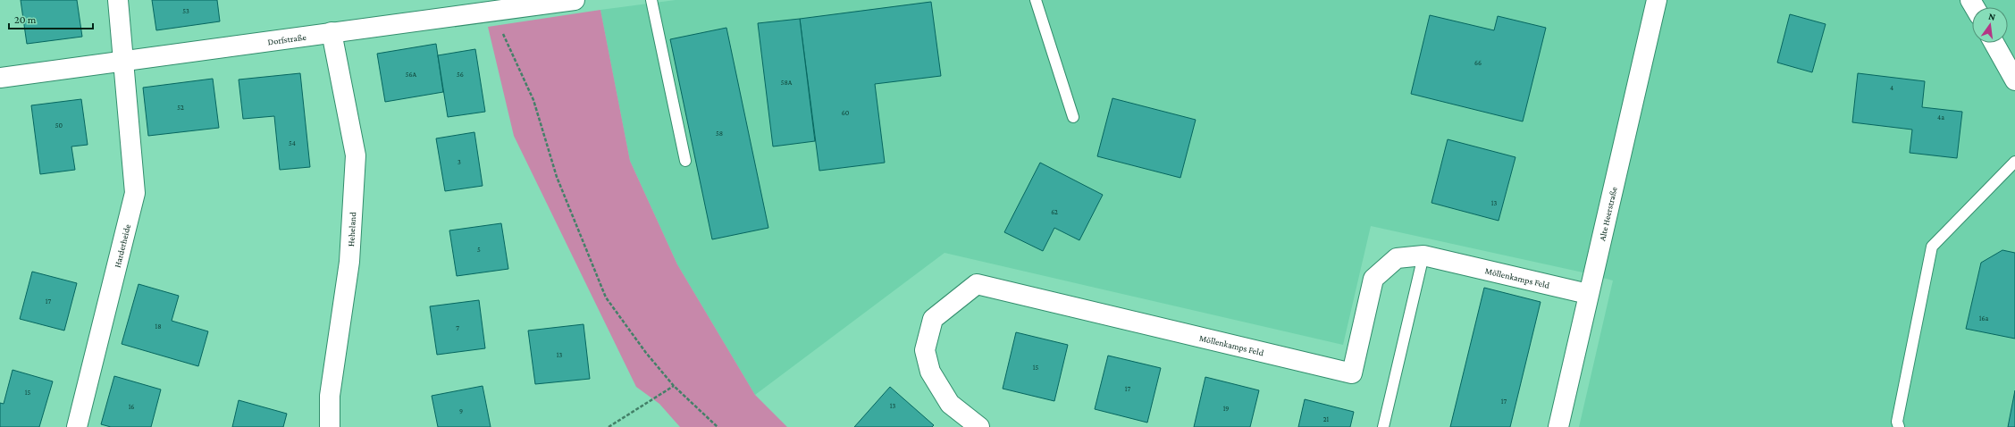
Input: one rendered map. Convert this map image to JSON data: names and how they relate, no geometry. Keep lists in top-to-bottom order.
{
  "streets": {
    "street": [
      "Dorfstraße",
      "Alte Heerstraße",
      "Heheland",
      "Harderheide",
      "Möllenkamps Feld"
    ]
  },
  "crossings": [
    ["Dorfstraße", "Heheland"],
    ["Dorfstraße", "Harderheide"],
    ["Alte Heerstraße", "Möllenkamps Feld"]
  ],
  "house_numbers": [
    "53",
    "66",
    "56A",
    "56",
    "58A",
    "4",
    "52",
    "60",
    "4a",
    "50",
    "58",
    "54",
    "3",
    "13",
    "62",
    "5",
    "17",
    "16a",
    "18",
    "7",
    "13",
    "15",
    "17",
    "15",
    "17",
    "13",
    "16",
    "19",
    "9",
    "21"
  ],
  "scale_bar": "20 m",
  "north": "top"
}
